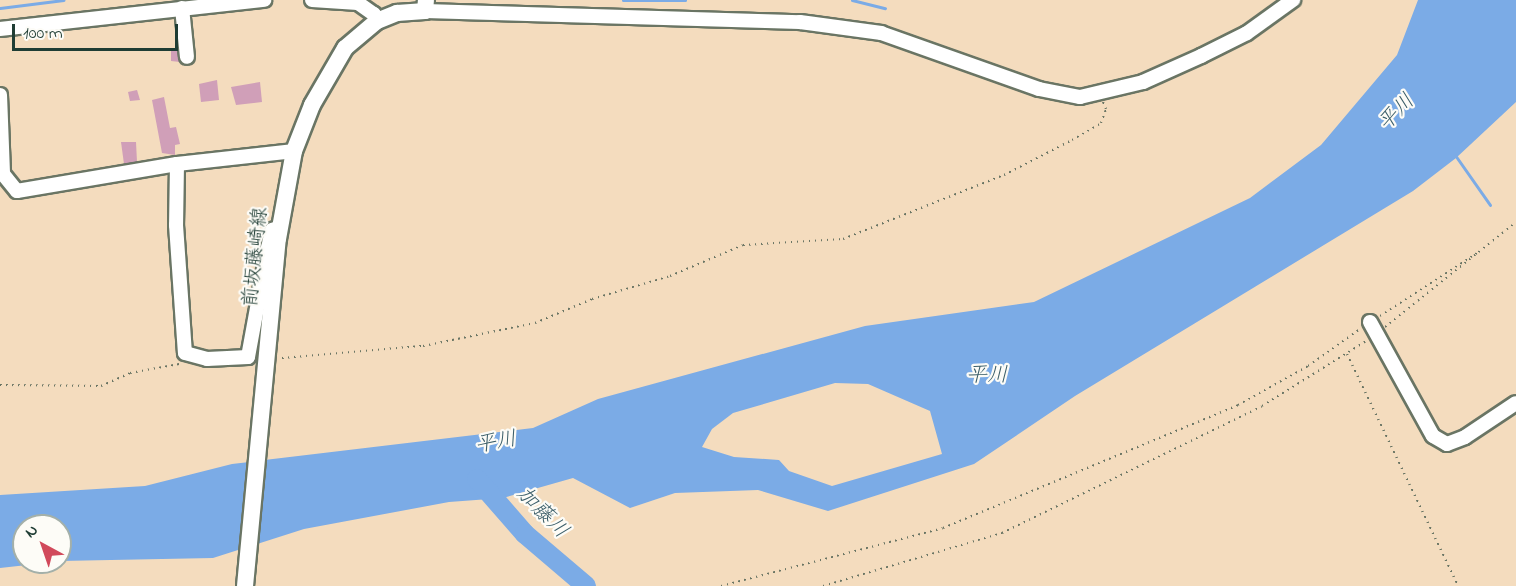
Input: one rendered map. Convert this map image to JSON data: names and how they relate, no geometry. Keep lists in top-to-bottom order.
{
  "streets": {
    "main road": ["前坂藤崎線"]
  },
  "water": ["平川", "加藤川"],
  "scale_bar": "100 m",
  "north": "top left"
}
